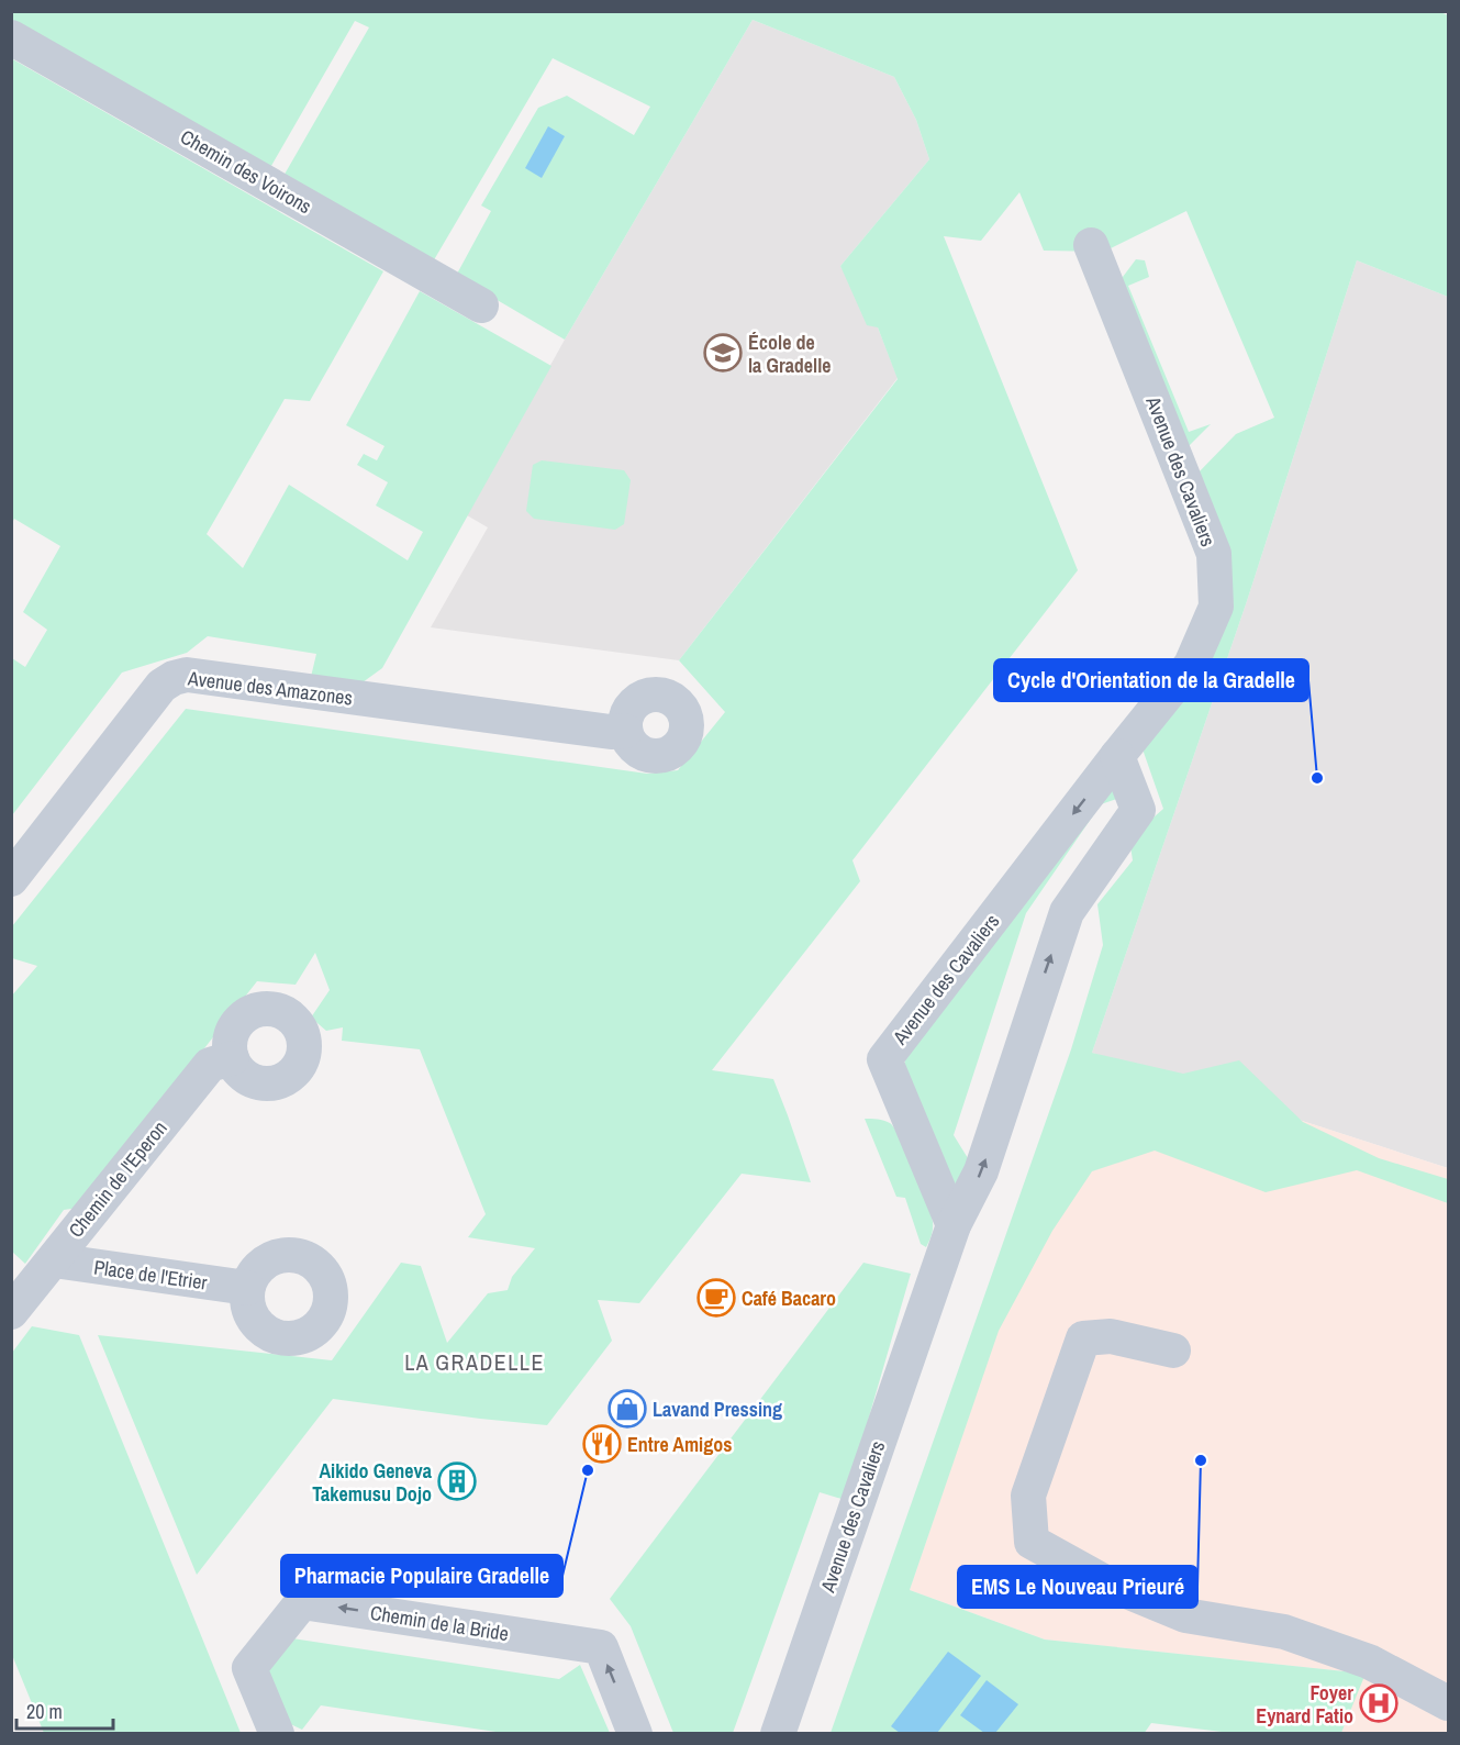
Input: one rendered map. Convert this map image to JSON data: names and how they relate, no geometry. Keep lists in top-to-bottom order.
{
  "streets": {
    "street": [
      "Chemin des Voirons",
      "Avenue des Cavaliers",
      "Avenue des Amazones",
      "Chemin de l'Eperon",
      "Place de l'Etrier",
      "Chemin de la Bride"
    ]
  },
  "crossings": [
    ["Chemin de l'Eperon", "Place de l'Etrier"]
  ],
  "districts": ["LA GRADELLE"],
  "places": {
    "school or university": ["École de la Gradelle"],
    "other": ["Cycle d'Orientation de la Gradelle", "EMS Le Nouveau Prieuré", "Pharmacie Populaire Gradelle"],
    "cafe": ["Café Bacaro"],
    "shop": ["Lavand Pressing"],
    "restaurant": ["Entre Amigos"],
    "building": ["Aikido Geneva Takemusu Dojo"],
    "hospital": ["Foyer Eynard Fatio"]
  },
  "scale_bar": "20 m"
}
